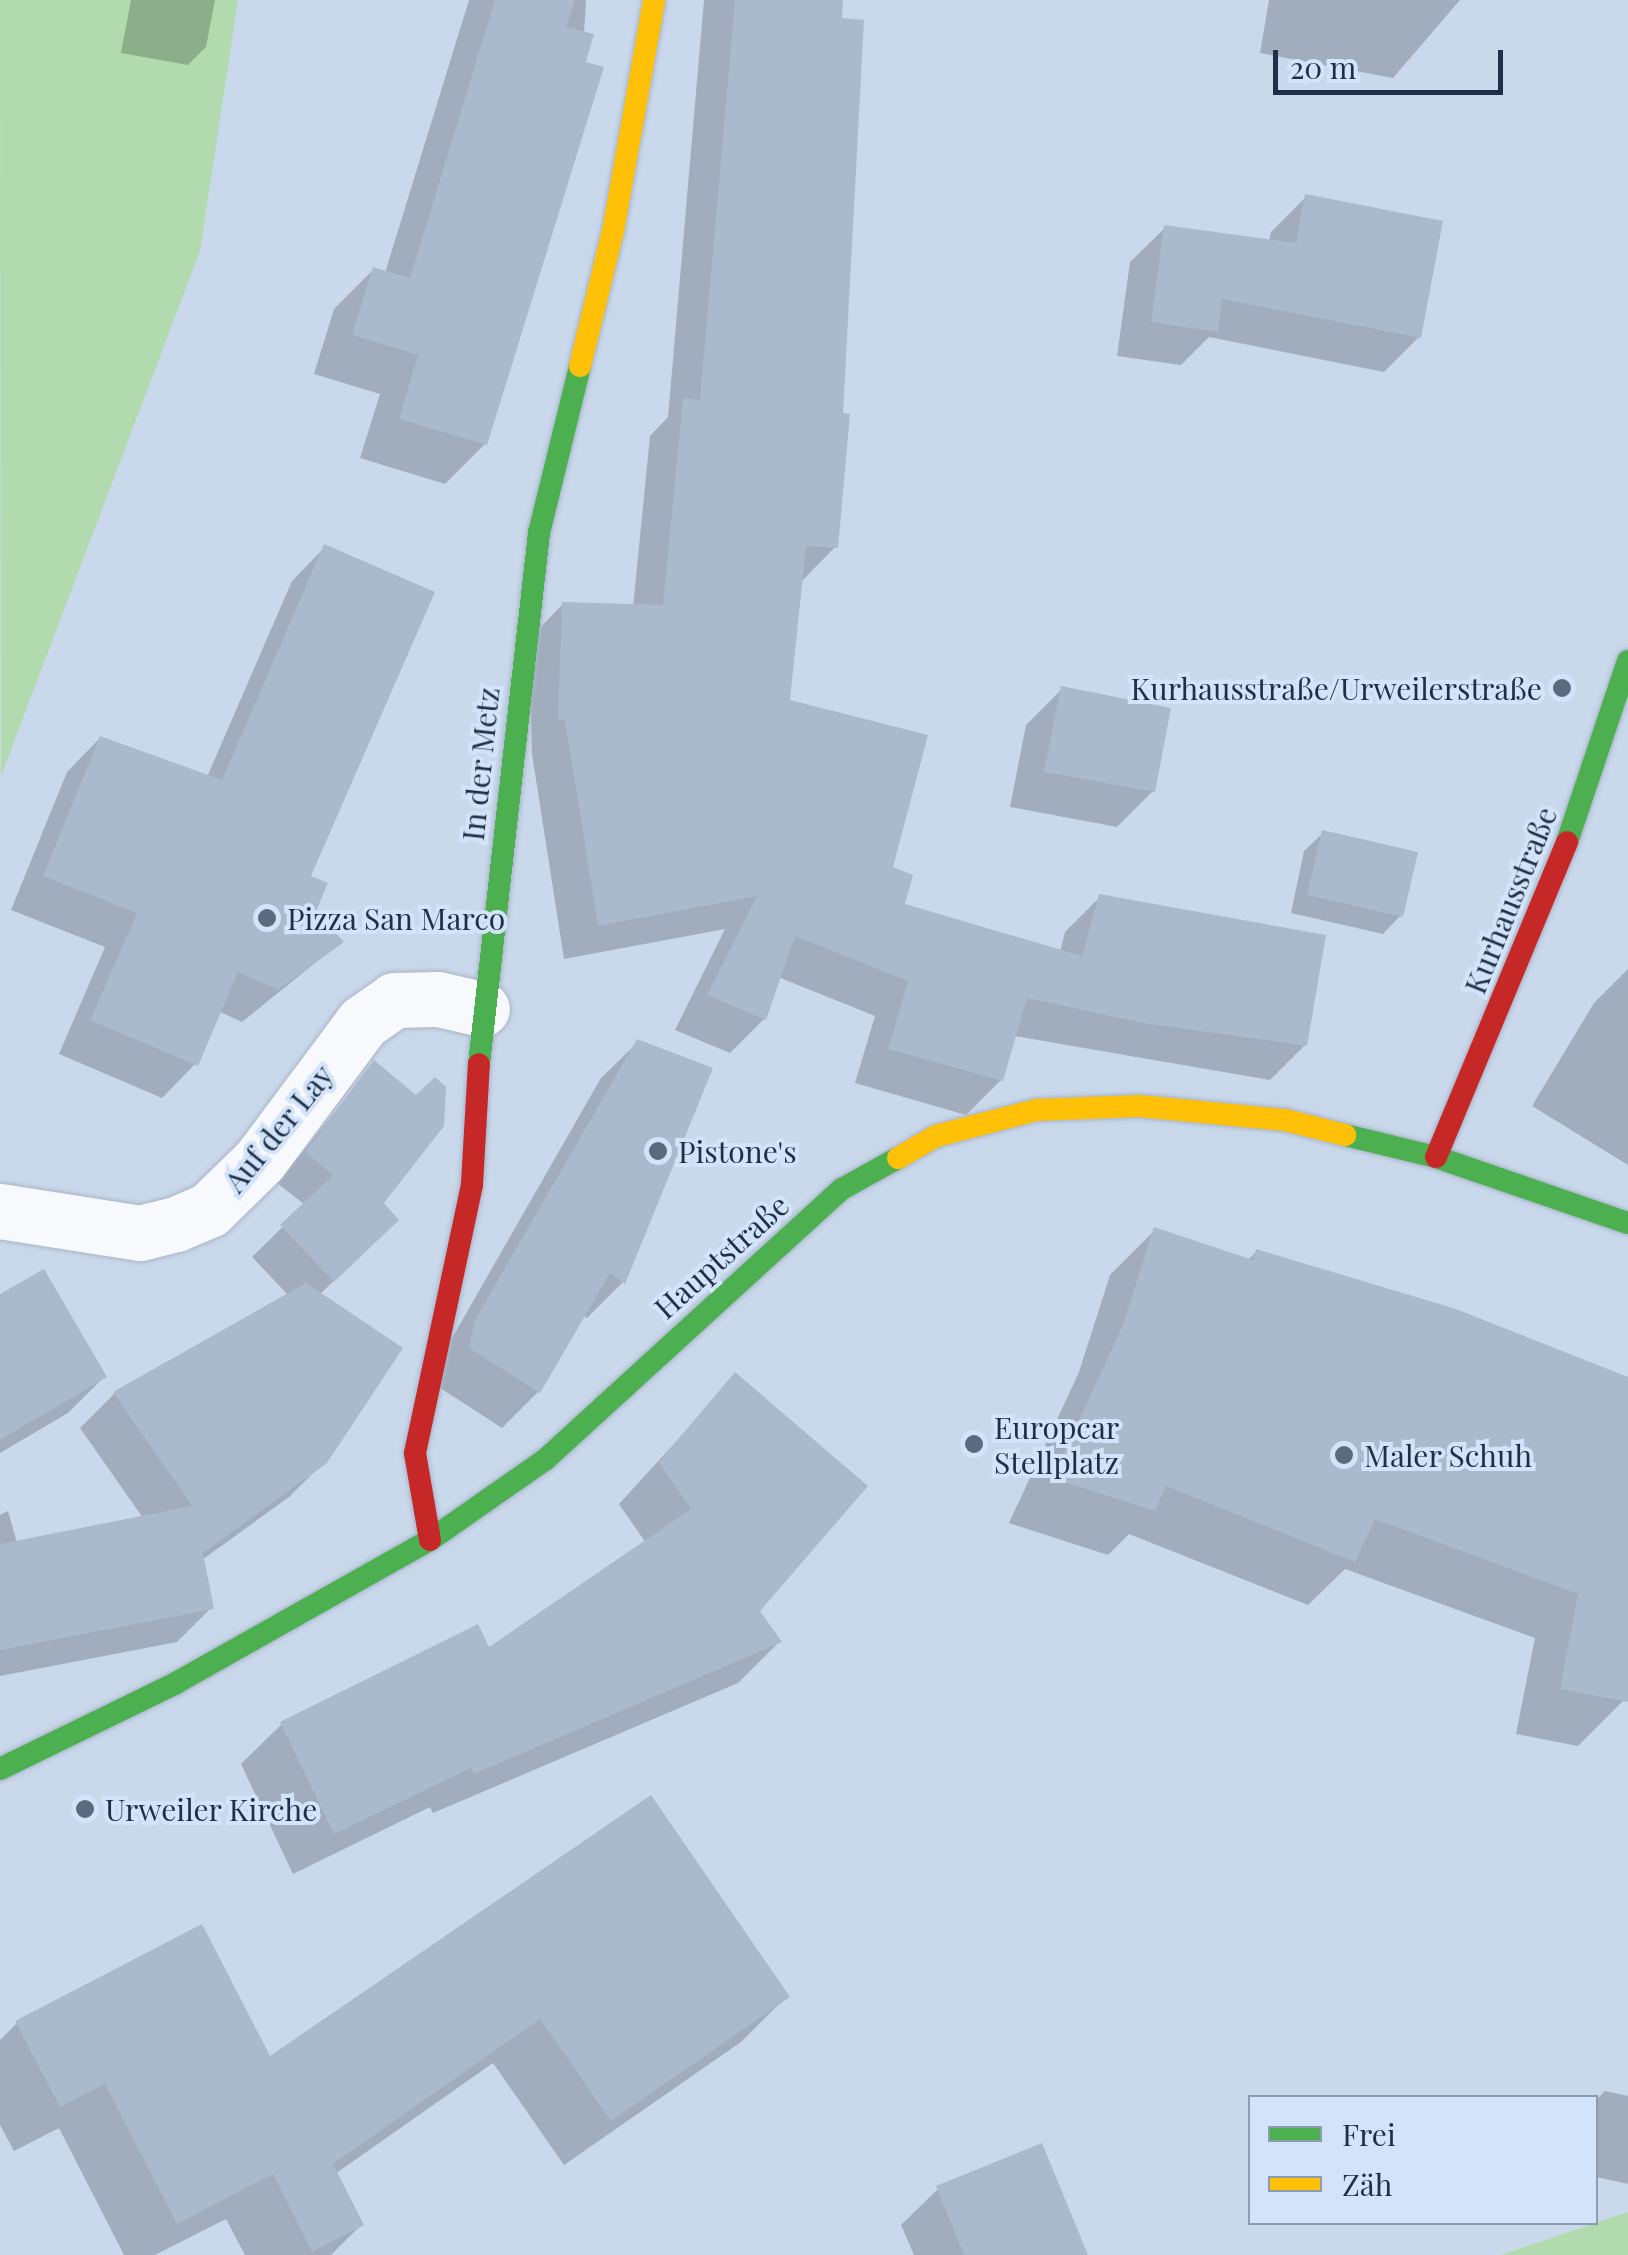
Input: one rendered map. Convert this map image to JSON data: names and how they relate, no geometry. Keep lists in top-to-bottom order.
{
  "streets": {
    "street": [
      "In der Metz",
      "Kurhausstraße",
      "Auf der Lay",
      "Hauptstraße"
    ]
  },
  "crossings": [
    ["In der Metz", "Auf der Lay"],
    ["In der Metz", "Hauptstraße"],
    ["Kurhausstraße", "Hauptstraße"]
  ],
  "places": [
    "Kurhausstraße/Urweilerstraße",
    "Pizza San Marco",
    "Pistone's",
    "Europcar Stellplatz",
    "Maler Schuh",
    "Urweiler Kirche"
  ],
  "legend": ["Frei", "Zäh"],
  "scale_bar": "20 m"
}
